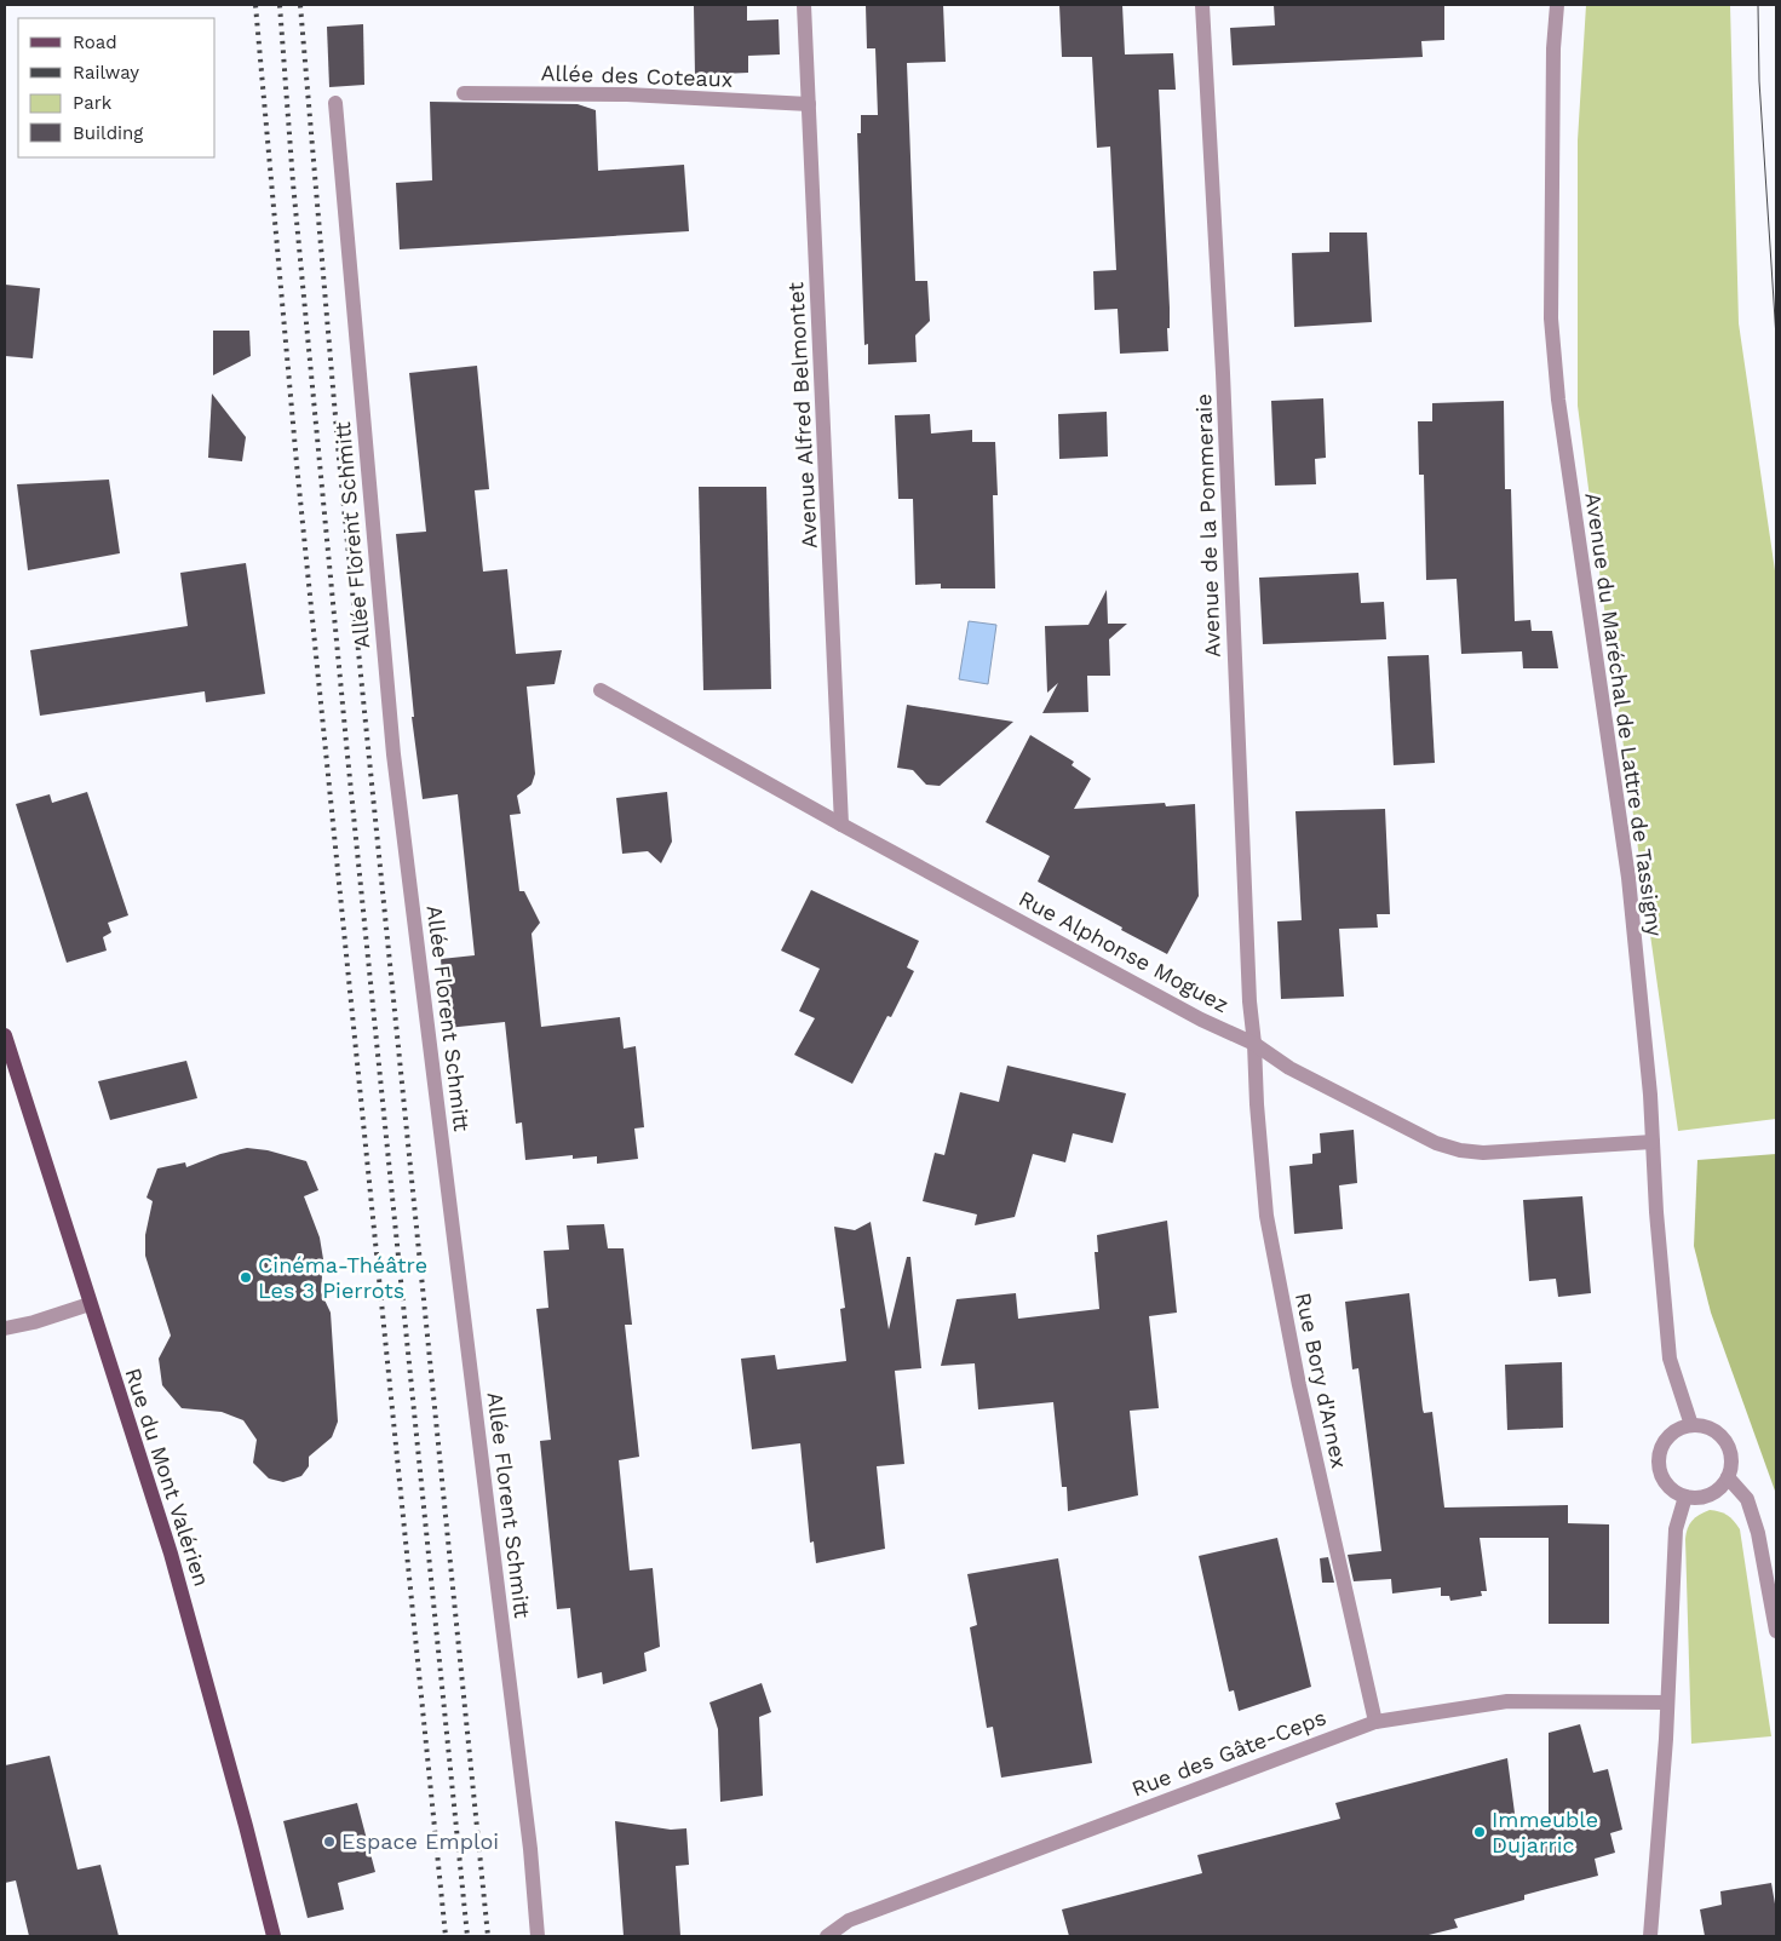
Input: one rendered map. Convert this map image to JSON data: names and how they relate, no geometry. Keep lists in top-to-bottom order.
{
  "streets": {
    "main road": ["Rue du Mont Valérien"],
    "street": [
      "Allée des Coteaux",
      "Avenue Alfred Belmontet",
      "Avenue de la Pommeraie",
      "Allée Florent Schmitt",
      "Avenue du Maréchal de Lattre de Tassigny",
      "Rue Alphonse Moguez",
      "Rue Bory d'Arnex",
      "Rue des Gâte-Ceps"
    ]
  },
  "crossings": [
    ["Allée des Coteaux", "Avenue Alfred Belmontet"],
    ["Avenue Alfred Belmontet", "Rue Alphonse Moguez"],
    ["Avenue de la Pommeraie", "Rue Alphonse Moguez"],
    ["Avenue de la Pommeraie", "Rue Bory d'Arnex"],
    ["Avenue du Maréchal de Lattre de Tassigny", "Rue Alphonse Moguez"],
    ["Rue Alphonse Moguez", "Rue Bory d'Arnex"],
    ["Rue Bory d'Arnex", "Rue des Gâte-Ceps"]
  ],
  "places": ["Cinéma-Théâtre Les 3 Pierrots", "Immeuble Dujarric", "Espace Emploi"],
  "legend": [
    "Road",
    "Railway",
    "Park",
    "Building"
  ]
}
